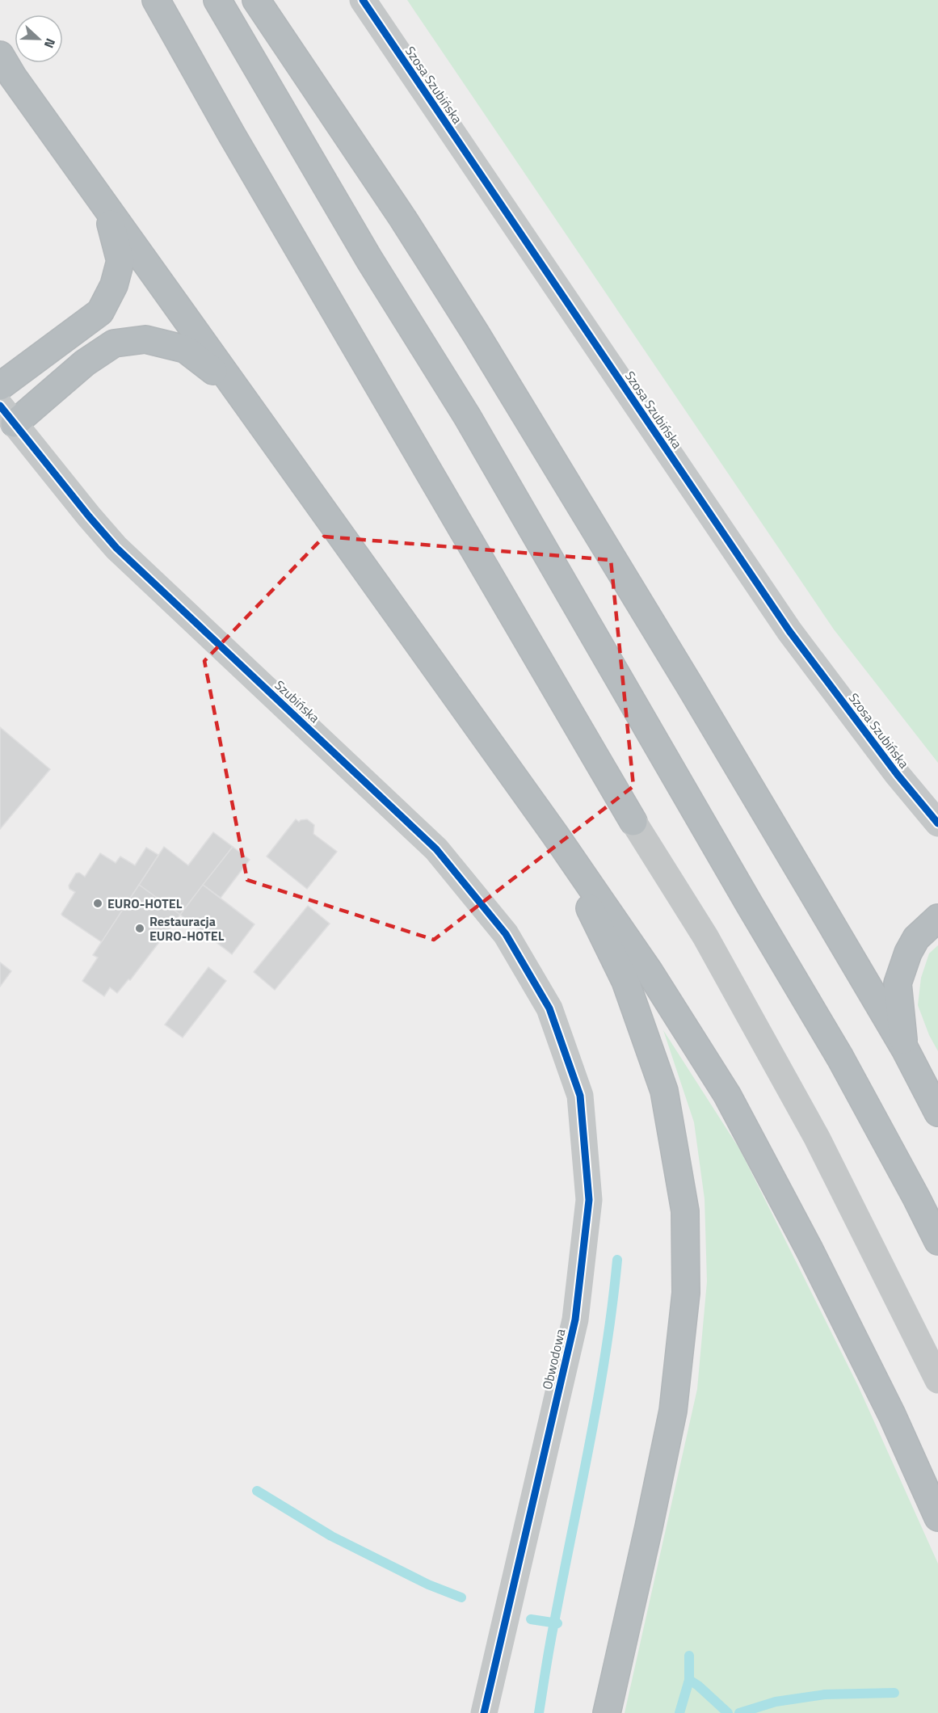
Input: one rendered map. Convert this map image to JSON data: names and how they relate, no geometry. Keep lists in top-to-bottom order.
{
  "streets": {
    "street": ["Szosa Szubińska", "Szubińska", "Obwodowa"]
  },
  "crossings": [
    ["Szubińska", "Obwodowa"]
  ],
  "places": ["EURO-HOTEL", "Restauracja EURO-HOTEL"],
  "north": "right"
}
